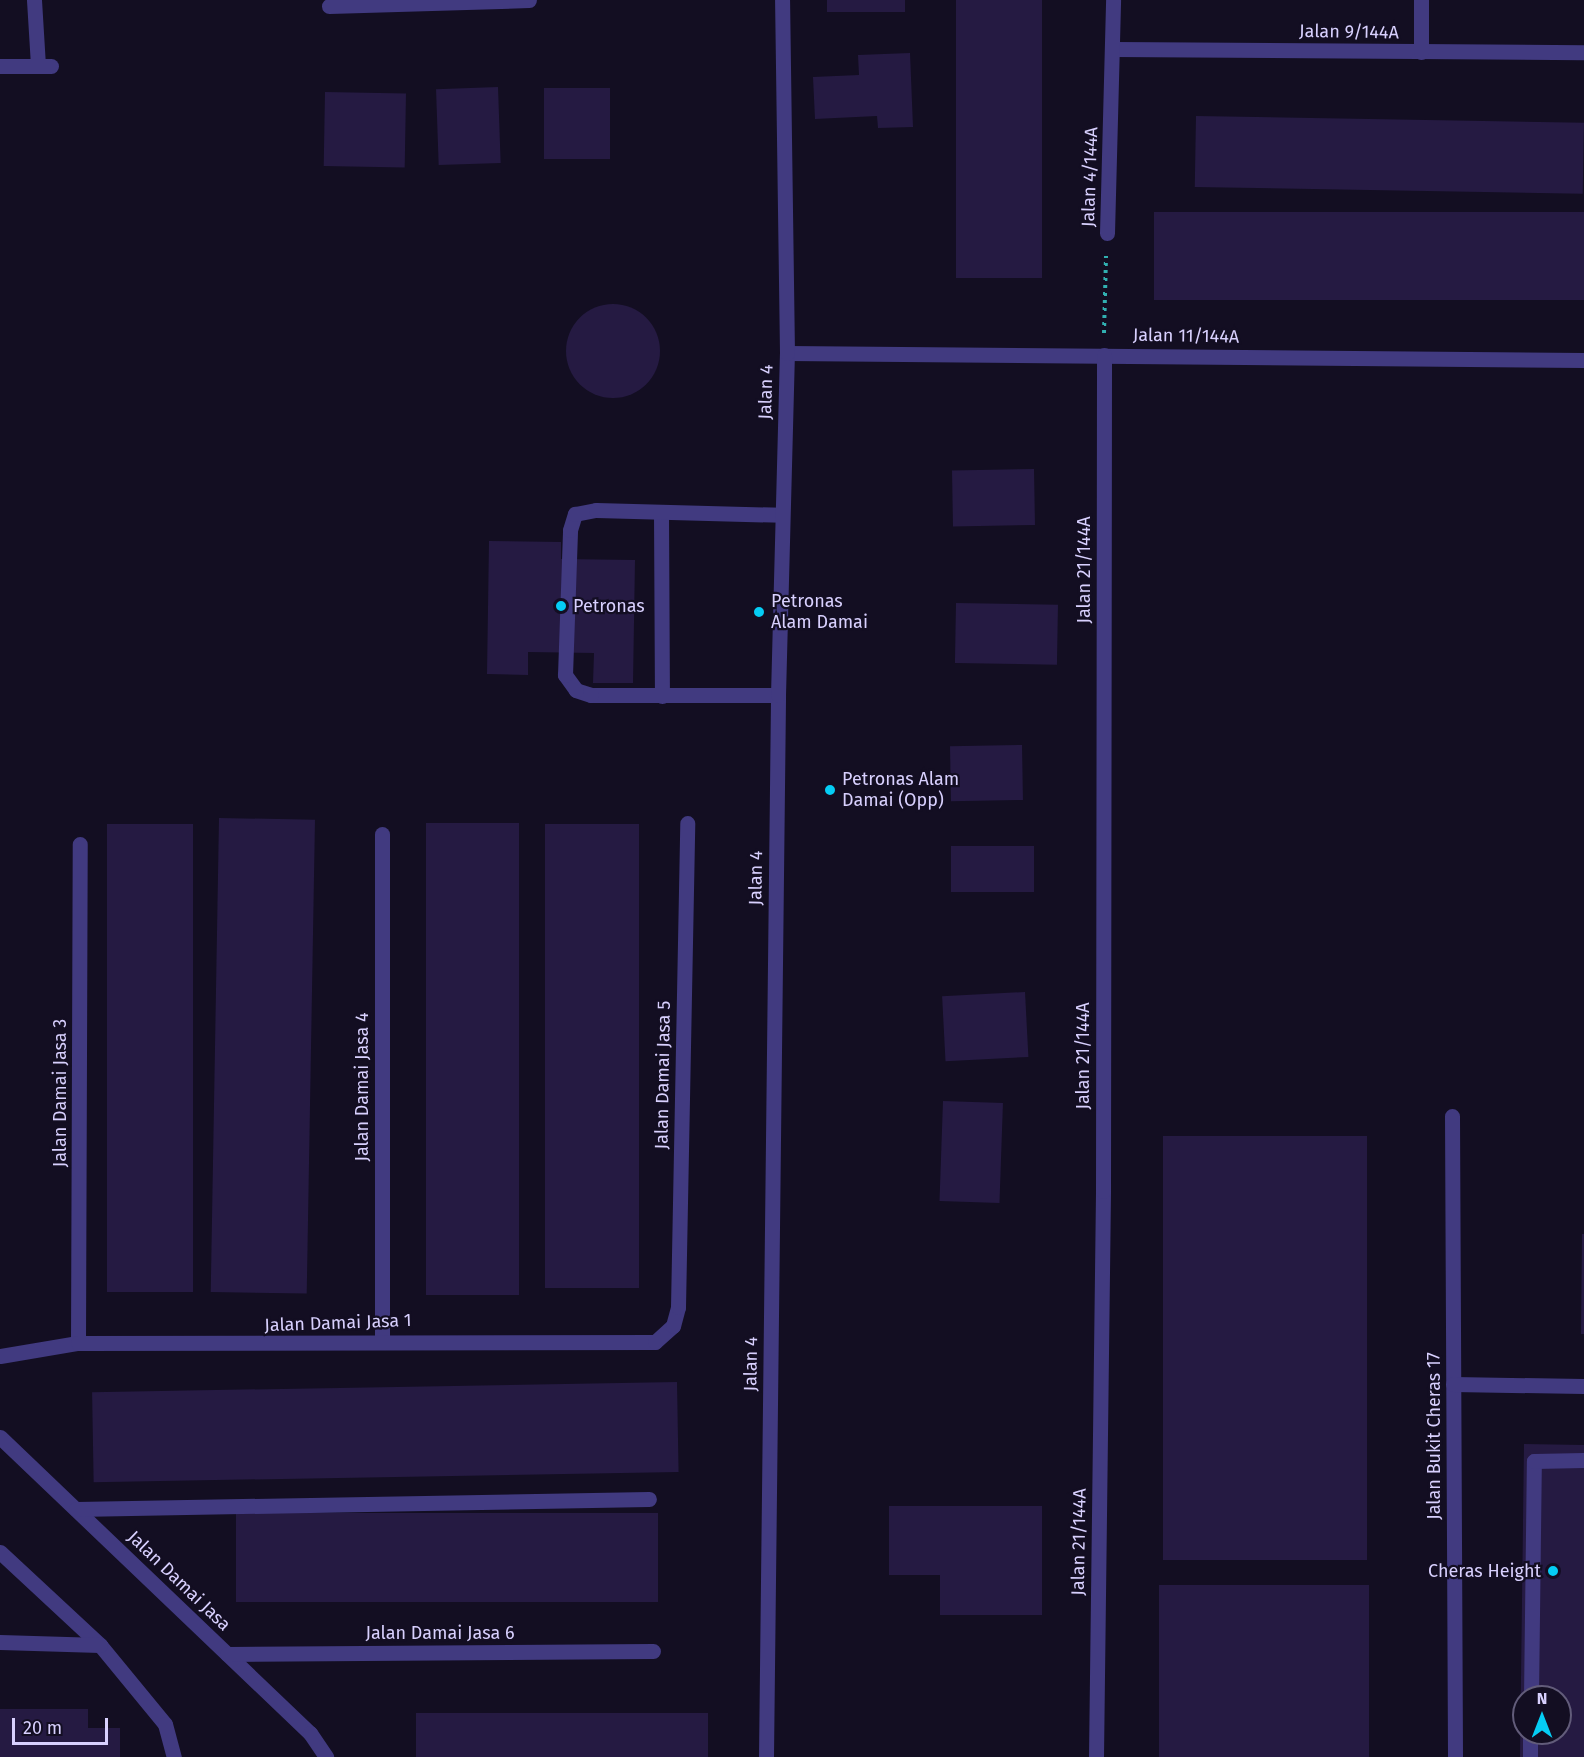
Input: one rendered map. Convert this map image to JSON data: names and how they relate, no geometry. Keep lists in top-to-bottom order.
{
  "streets": {
    "street": [
      "Jalan 9/144A",
      "Jalan 4/144A",
      "Jalan 11/144A",
      "Jalan 4",
      "Jalan 21/144A",
      "Jalan Damai Jasa 5",
      "Jalan Damai Jasa 4",
      "Jalan Damai Jasa 3",
      "Jalan Damai Jasa 1",
      "Jalan Bukit Cheras 17",
      "Jalan Damai Jasa",
      "Jalan Damai Jasa 6"
    ]
  },
  "crossings": [
    ["Jalan 9/144A", "Jalan 4/144A"],
    ["Jalan 4/144A", "Jalan 11/144A"],
    ["Jalan 4/144A", "Jalan 21/144A"],
    ["Jalan 11/144A", "Jalan 4"],
    ["Jalan 11/144A", "Jalan 21/144A"],
    ["Jalan Damai Jasa 5", "Jalan Damai Jasa 1"],
    ["Jalan Damai Jasa 4", "Jalan Damai Jasa 1"],
    ["Jalan Damai Jasa 3", "Jalan Damai Jasa 1"],
    ["Jalan Damai Jasa", "Jalan Damai Jasa 6"]
  ],
  "places": [
    "Petronas",
    "Petronas Alam Damai",
    "Petronas Alam Damai (Opp)",
    "Cheras Height"
  ],
  "scale_bar": "20 m",
  "north": "top"
}
